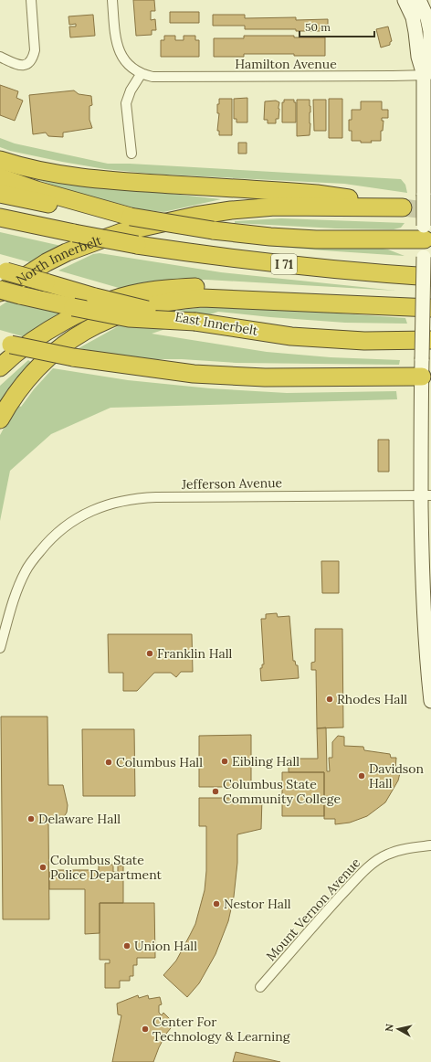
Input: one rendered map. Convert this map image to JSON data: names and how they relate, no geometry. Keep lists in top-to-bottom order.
{
  "streets": {
    "highway": ["North Innerbelt", "I 71", "East Innerbelt"],
    "street": ["Hamilton Avenue", "Jefferson Avenue", "Mount Vernon Avenue"]
  },
  "places": [
    "Franklin Hall",
    "Rhodes Hall",
    "Eibling Hall",
    "Columbus Hall",
    "Davidson Hall",
    "Columbus State Community College",
    "Delaware Hall",
    "Columbus State Police Department",
    "Nestor Hall",
    "Union Hall",
    "Center For Technology & Learning"
  ],
  "scale_bar": "50 m",
  "north": "left"
}
